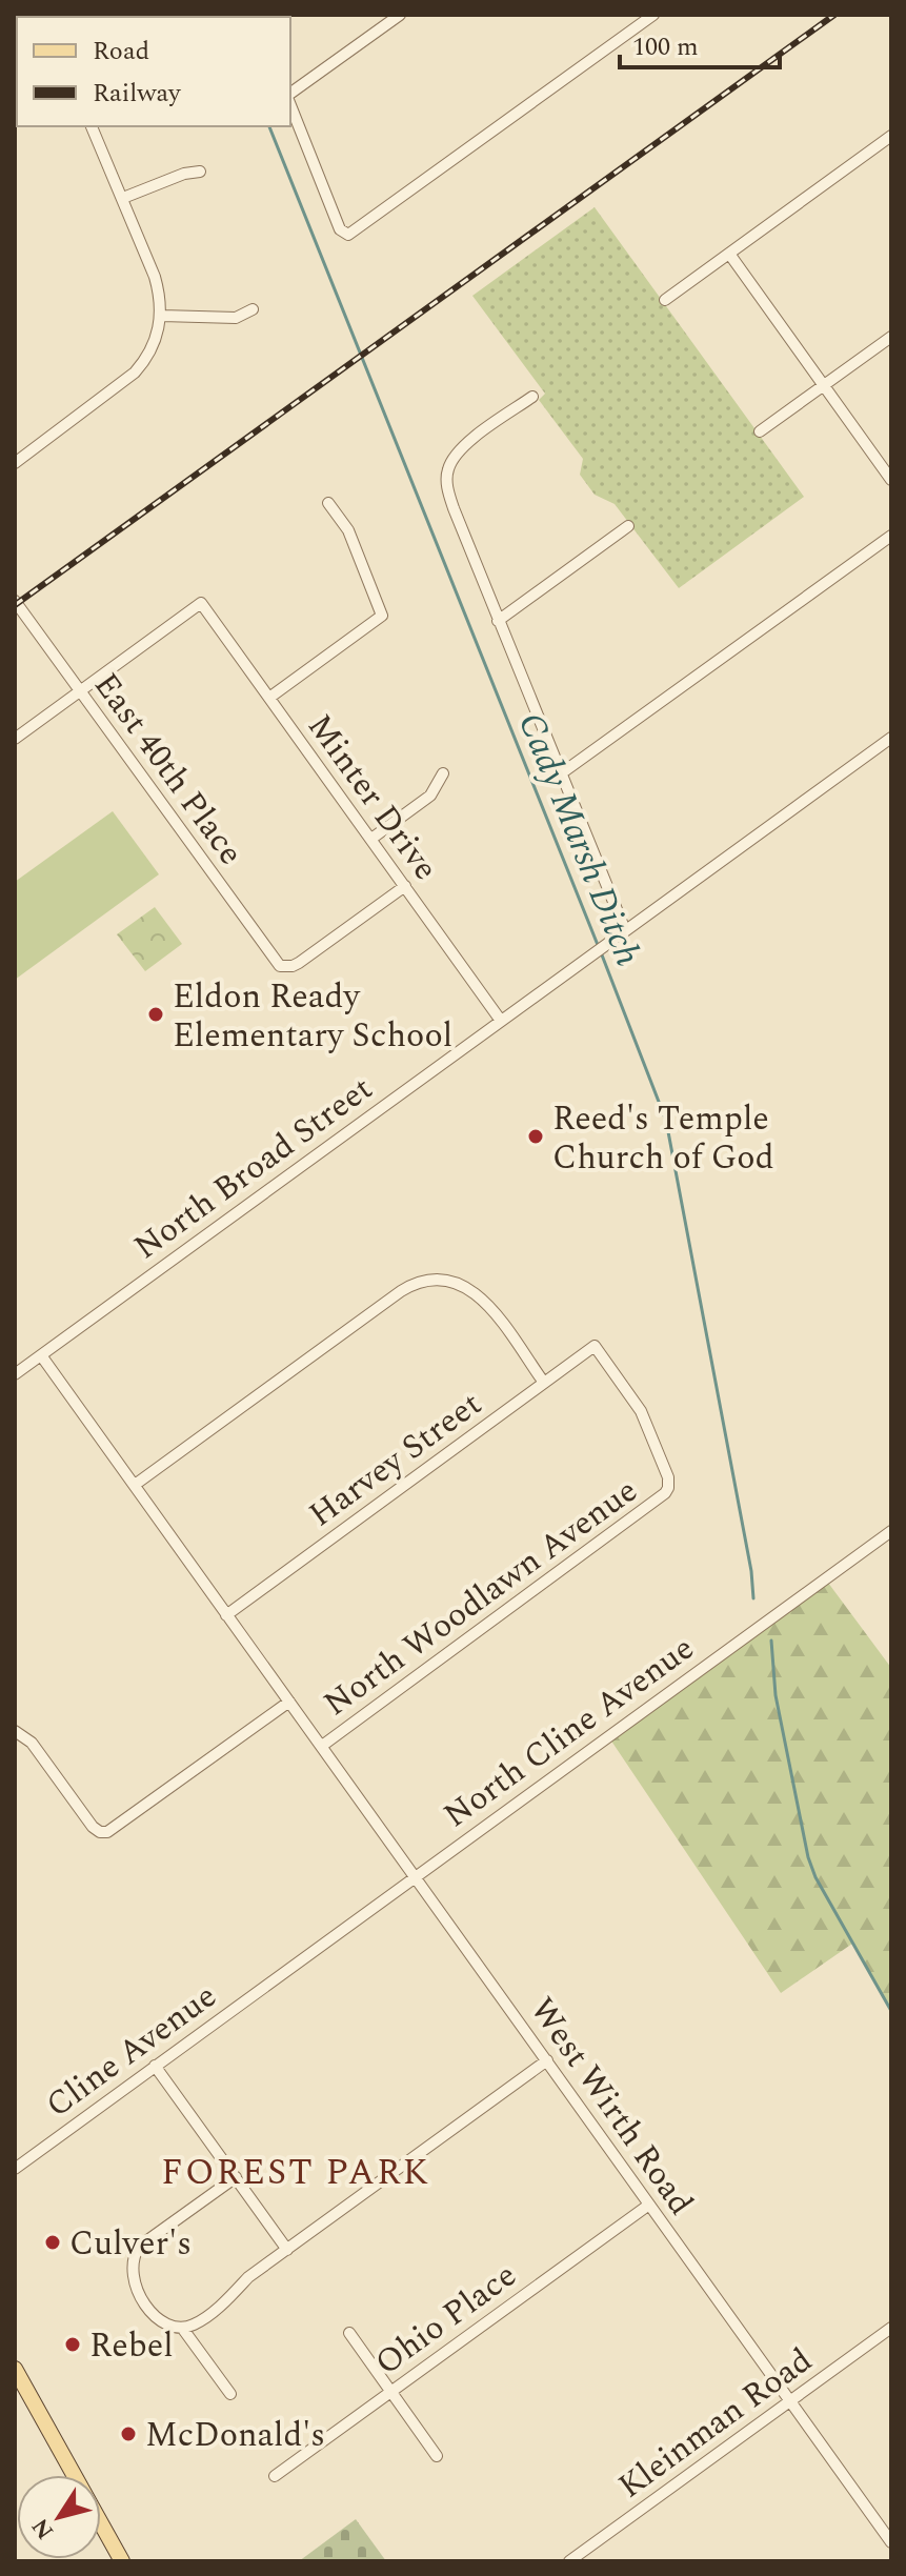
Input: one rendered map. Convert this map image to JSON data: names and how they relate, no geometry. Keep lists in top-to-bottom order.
{
  "streets": {
    "street": [
      "East 40th Place",
      "Minter Drive",
      "North Broad Street",
      "Harvey Street",
      "North Woodlawn Avenue",
      "North Cline Avenue",
      "Cline Avenue",
      "West Wirth Road",
      "Ohio Place",
      "Kleinman Road"
    ]
  },
  "crossings": [
    ["East 40th Place", "Minter Drive"],
    ["Minter Drive", "North Broad Street"],
    ["North Broad Street", "West Wirth Road"],
    ["Harvey Street", "North Woodlawn Avenue"],
    ["Harvey Street", "West Wirth Road"],
    ["North Woodlawn Avenue", "West Wirth Road"],
    ["North Cline Avenue", "Cline Avenue"],
    ["North Cline Avenue", "West Wirth Road"],
    ["West Wirth Road", "Ohio Place"],
    ["West Wirth Road", "Kleinman Road"]
  ],
  "districts": ["FOREST PARK"],
  "water": ["Cady Marsh Ditch"],
  "places": [
    "Eldon Ready Elementary School",
    "Reed's Temple Church of God",
    "Culver's",
    "Rebel",
    "McDonald's"
  ],
  "legend": ["Road", "Railway"],
  "scale_bar": "100 m",
  "north": "bottom left"
}
